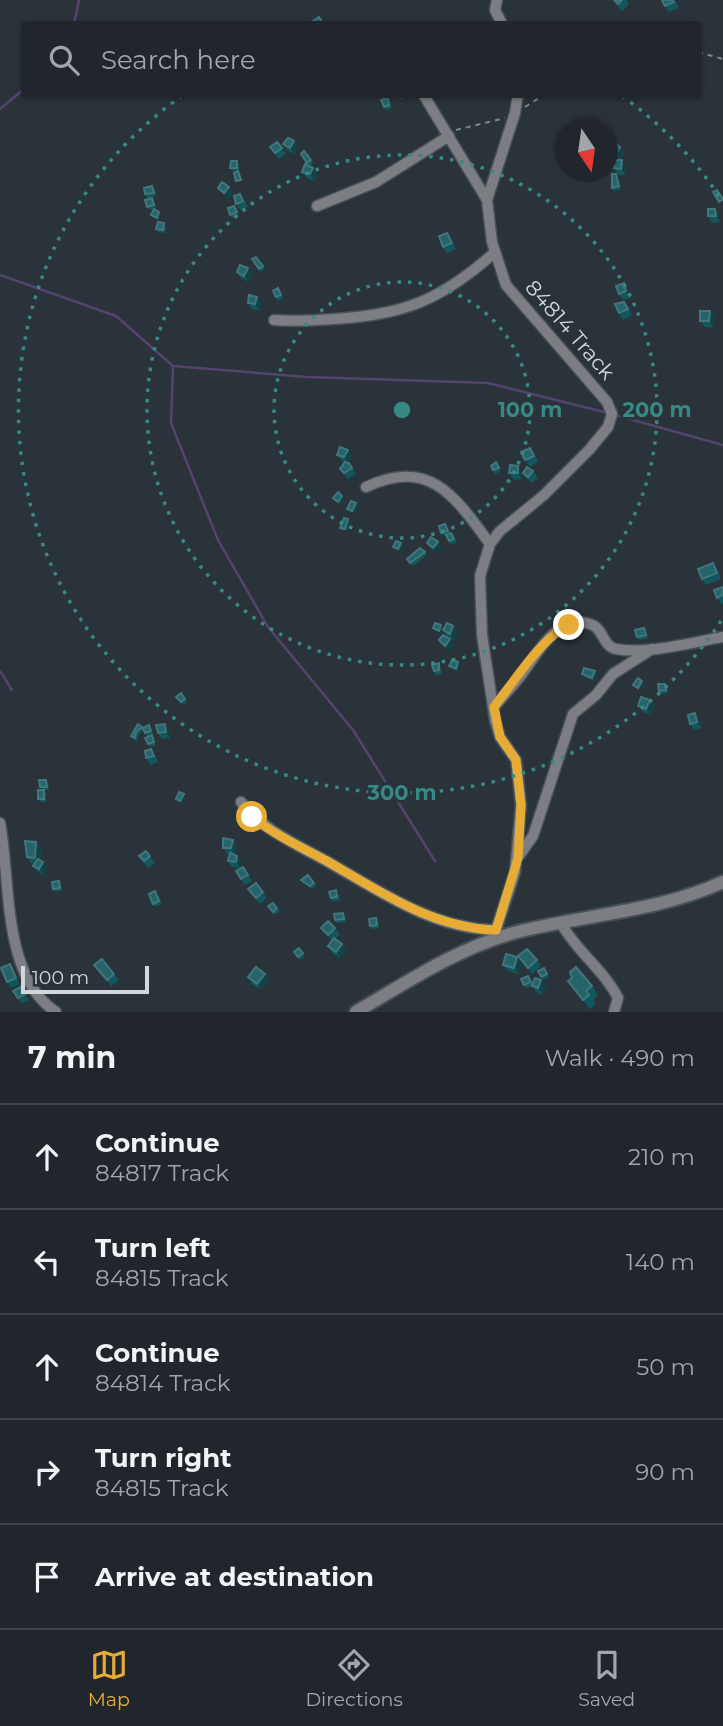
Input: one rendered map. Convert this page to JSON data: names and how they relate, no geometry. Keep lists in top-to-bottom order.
{
  "streets": {
    "street": ["84814 Track"]
  },
  "scale_bar": "100 m",
  "north": "bottom",
  "page": {
    "search": "Search here",
    "scale": "100 m",
    "heading": ["7 min", "Walk · 490 m"],
    "list": [
      ["Continue", "84817 Track", "210 m"],
      ["Turn left", "84815 Track", "140 m"],
      ["Continue", "84814 Track", "50 m"],
      ["Turn right", "84815 Track", "90 m"],
      "Arrive at destination"
    ],
    "nav": ["Map", "Directions", "Saved"]
  },
  "rings": ["100 m", "200 m", "300 m"]
}
